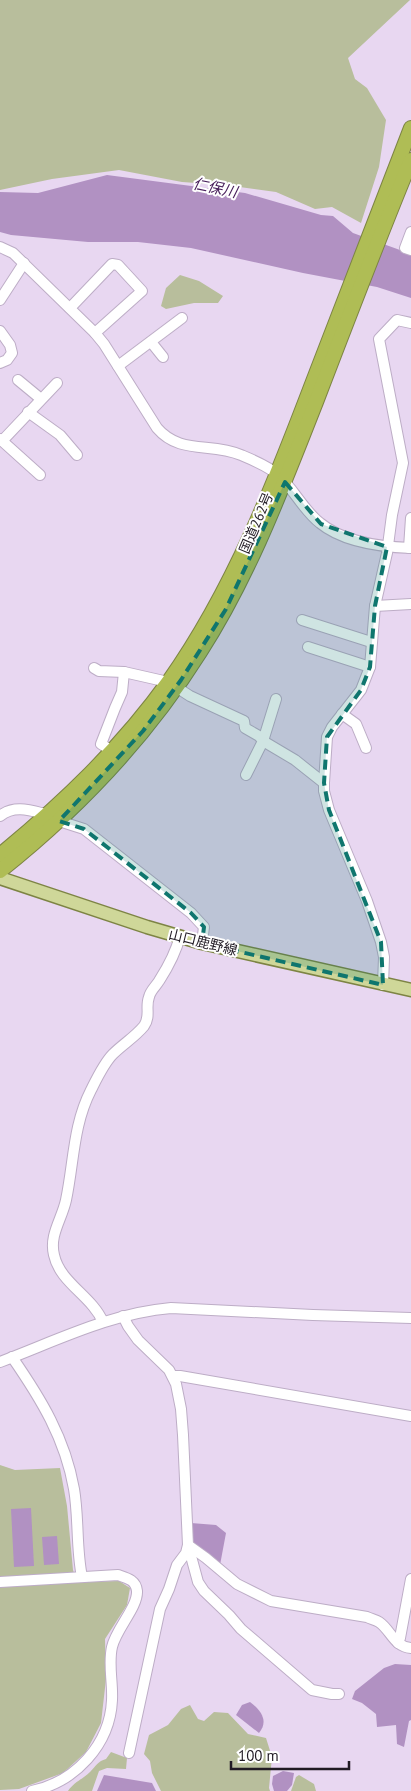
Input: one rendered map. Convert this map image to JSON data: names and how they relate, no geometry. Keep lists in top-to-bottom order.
{
  "streets": {
    "highway": ["国道262号"],
    "main road": ["山口鹿野線"]
  },
  "water": ["仁保川"],
  "scale_bar": "100 m"
}
